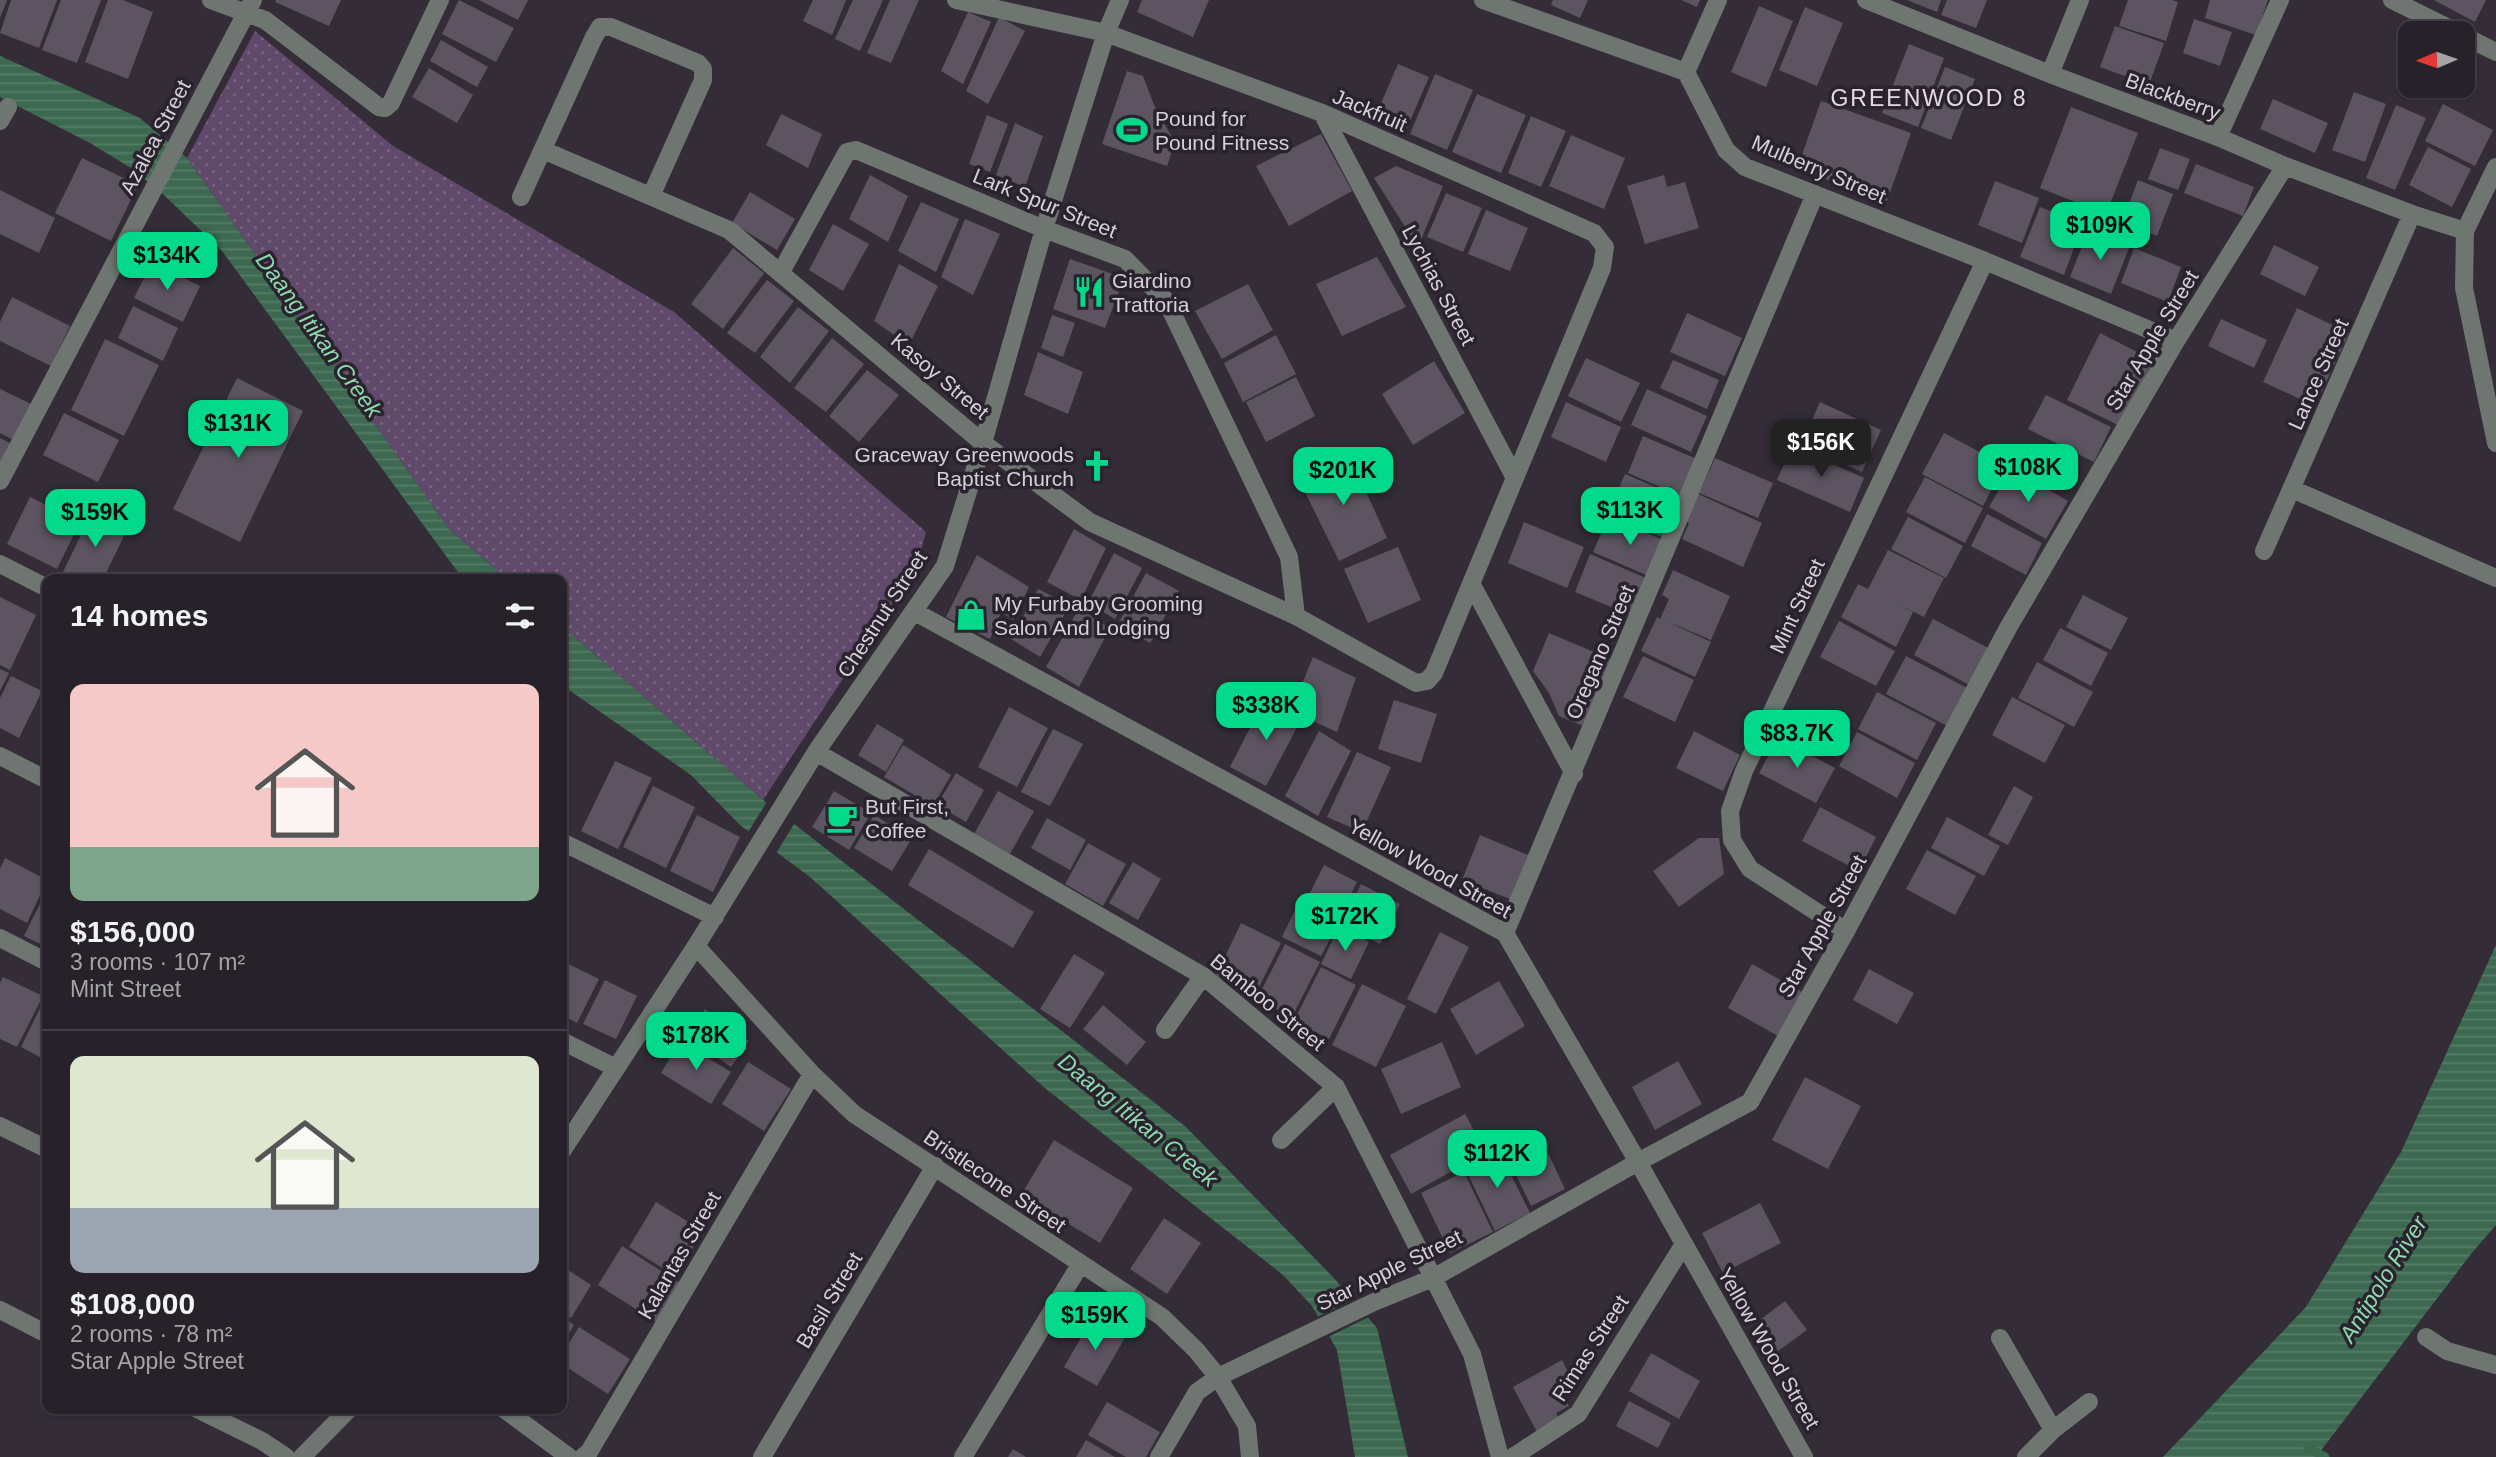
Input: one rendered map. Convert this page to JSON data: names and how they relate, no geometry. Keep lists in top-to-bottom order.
{
  "streets": {
    "street": [
      "Blackberry",
      "Jackfruit",
      "Azalea Street",
      "Mulberry Street",
      "Lark Spur Street",
      "Lychias Street",
      "Star Apple Street",
      "Lance Street",
      "Kasoy Street",
      "Mint Street",
      "Chestnut Street",
      "Oregano Street",
      "Yellow Wood Street",
      "Bamboo Street",
      "Bristlecone Street",
      "Kalantas Street",
      "Basil Street",
      "Rimas Street"
    ]
  },
  "crossings": [
    ["Blackberry", "Star Apple Street"],
    ["Blackberry", "Lance Street"],
    ["Jackfruit", "Lychias Street"],
    ["Jackfruit", "Chestnut Street"],
    ["Mulberry Street", "Star Apple Street"],
    ["Mulberry Street", "Mint Street"],
    ["Mulberry Street", "Oregano Street"],
    ["Lark Spur Street", "Kasoy Street"],
    ["Lark Spur Street", "Chestnut Street"],
    ["Star Apple Street", "Mint Street"],
    ["Star Apple Street", "Yellow Wood Street"],
    ["Star Apple Street", "Bamboo Street"],
    ["Star Apple Street", "Bristlecone Street"],
    ["Kasoy Street", "Chestnut Street"],
    ["Chestnut Street", "Yellow Wood Street"],
    ["Chestnut Street", "Bamboo Street"],
    ["Chestnut Street", "Bristlecone Street"],
    ["Oregano Street", "Yellow Wood Street"],
    ["Yellow Wood Street", "Rimas Street"],
    ["Bristlecone Street", "Kalantas Street"],
    ["Bristlecone Street", "Basil Street"]
  ],
  "districts": ["GREENWOOD 8"],
  "water": ["Daang Itikan Creek", "Antipolo River"],
  "places": {
    "sports": ["Pound for Pound Fitness"],
    "restaurant": ["Giardino Trattoria"],
    "church": ["Graceway Greenwoods Baptist Church"],
    "shop": ["My Furbaby Grooming Salon And Lodging"],
    "cafe": ["But First, Coffee"]
  },
  "north": "left",
  "page": {
    "price": [
      "$109K",
      "$134K",
      "$131K",
      "$156K",
      "$108K",
      "$201K",
      "$113K",
      "$159K",
      "$338K",
      "$83.7K",
      "$172K",
      "$178K",
      "$112K",
      "$159K"
    ],
    "heading": "14 homes",
    "list": [
      {
        "name": "$156,000",
        "note": "3 rooms · 107 m² · Mint Street"
      },
      {
        "name": "$108,000",
        "note": "2 rooms · 78 m² · Star Apple Street"
      }
    ]
  }
}
